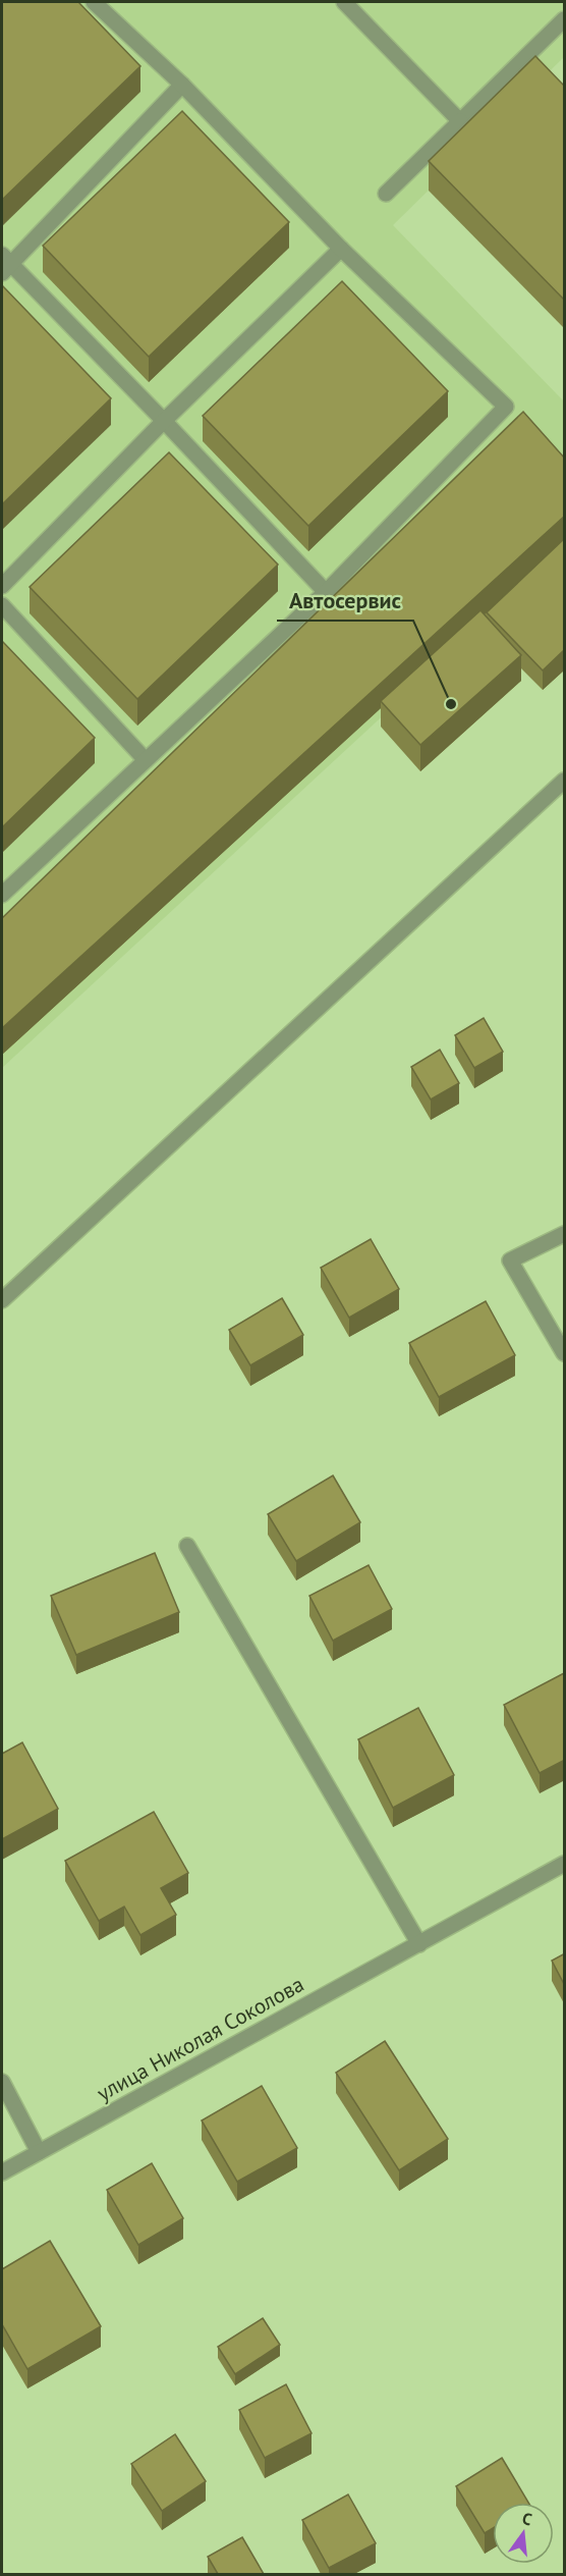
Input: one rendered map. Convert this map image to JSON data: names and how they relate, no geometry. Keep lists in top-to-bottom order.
{
  "streets": {
    "street": ["улица Николая Соколова"]
  },
  "places": ["Автосервис"],
  "north": "top"
}
